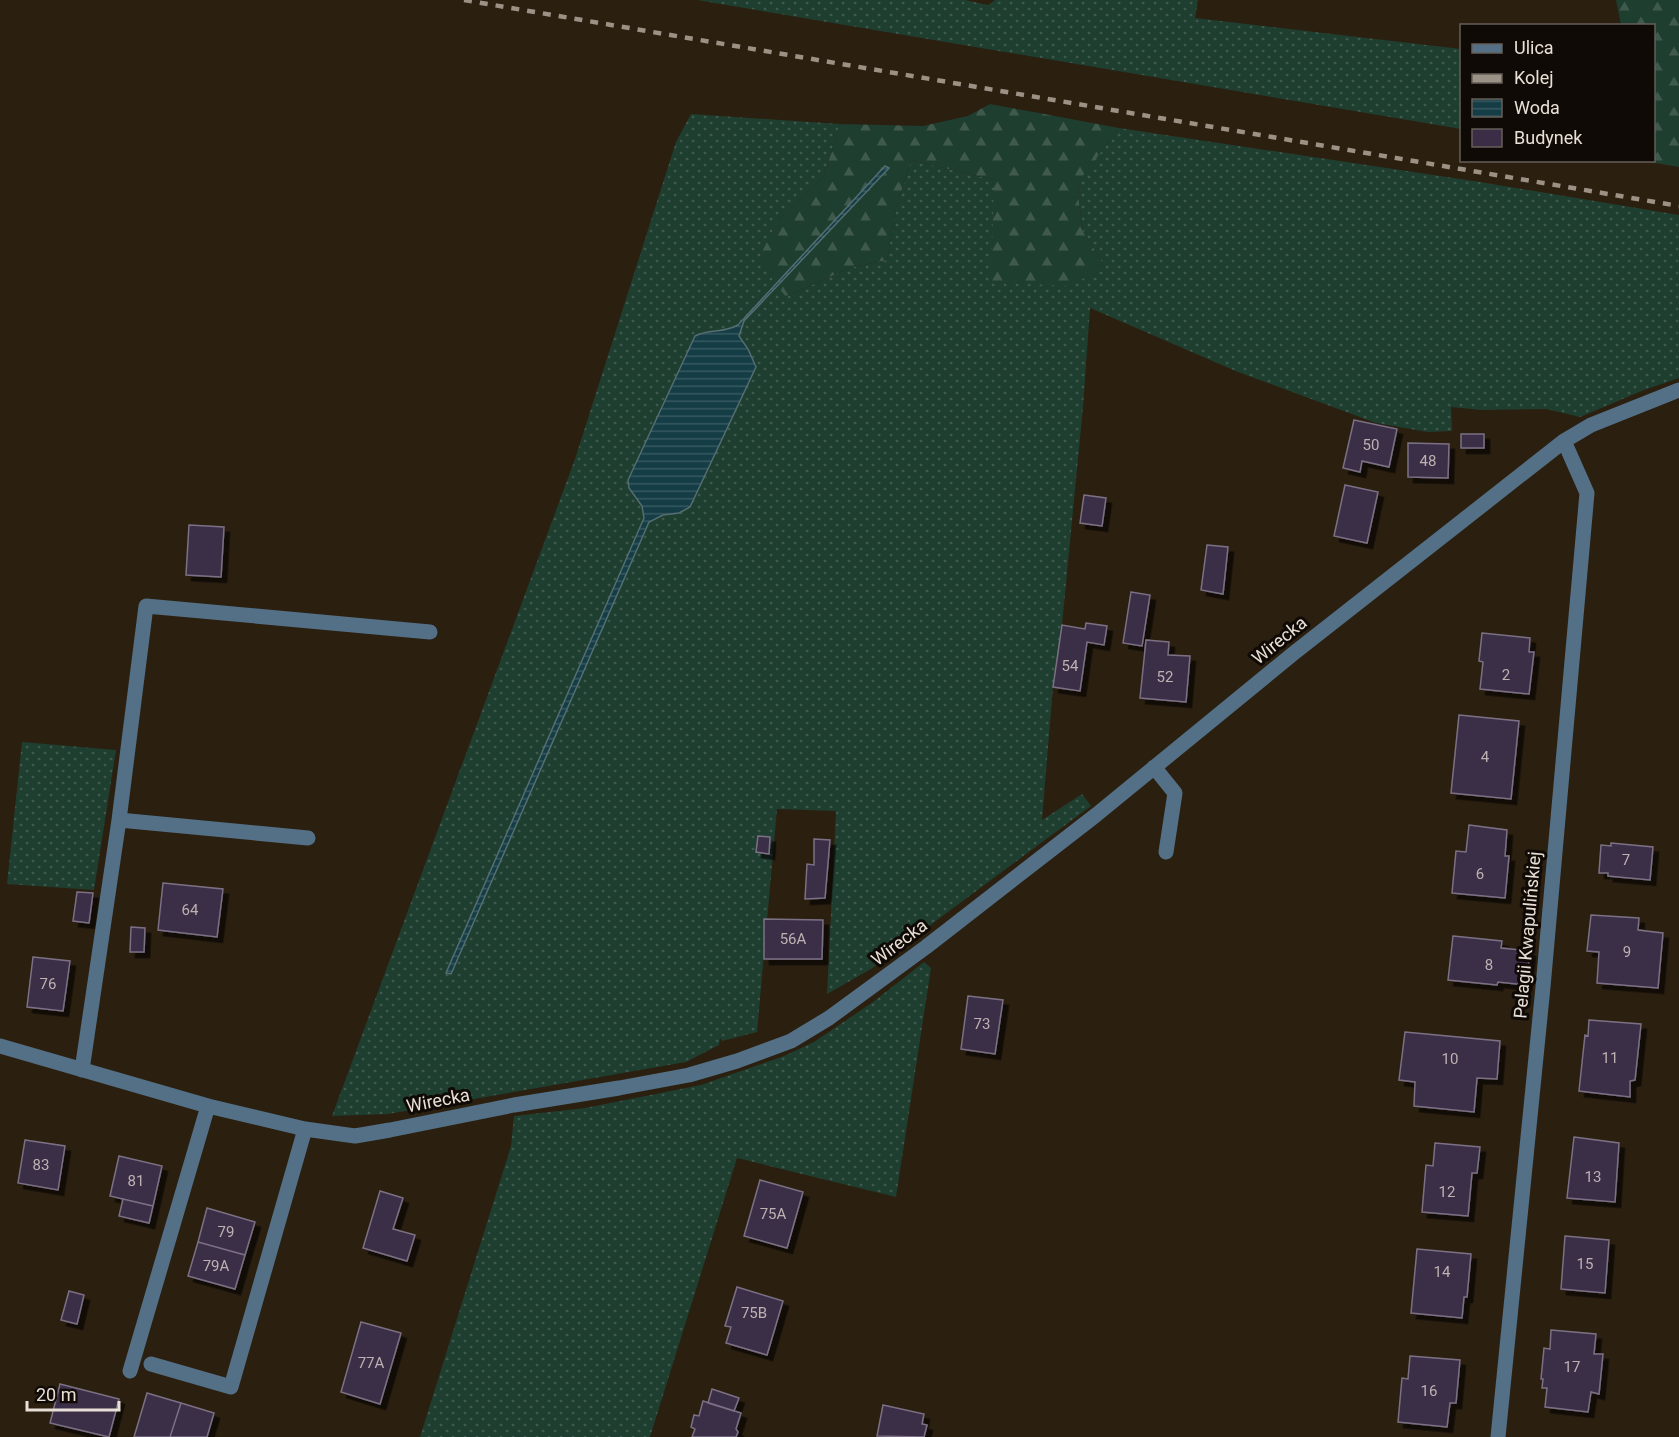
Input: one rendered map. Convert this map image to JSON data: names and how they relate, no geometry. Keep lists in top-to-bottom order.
{
  "streets": {
    "street": ["Wirecka", "Pelagii Kwapulińskiej"]
  },
  "crossings": [
    ["Wirecka", "Pelagii Kwapulińskiej"]
  ],
  "house_numbers": [
    "50",
    "48",
    "54",
    "2",
    "52",
    "4",
    "7",
    "6",
    "64",
    "56A",
    "9",
    "8",
    "76",
    "73",
    "11",
    "10",
    "83",
    "13",
    "81",
    "12",
    "75A",
    "79",
    "15",
    "79A",
    "14",
    "75B",
    "77A",
    "17",
    "16"
  ],
  "legend": [
    "Ulica",
    "Kolej",
    "Woda",
    "Budynek"
  ],
  "scale_bar": "20 m"
}
